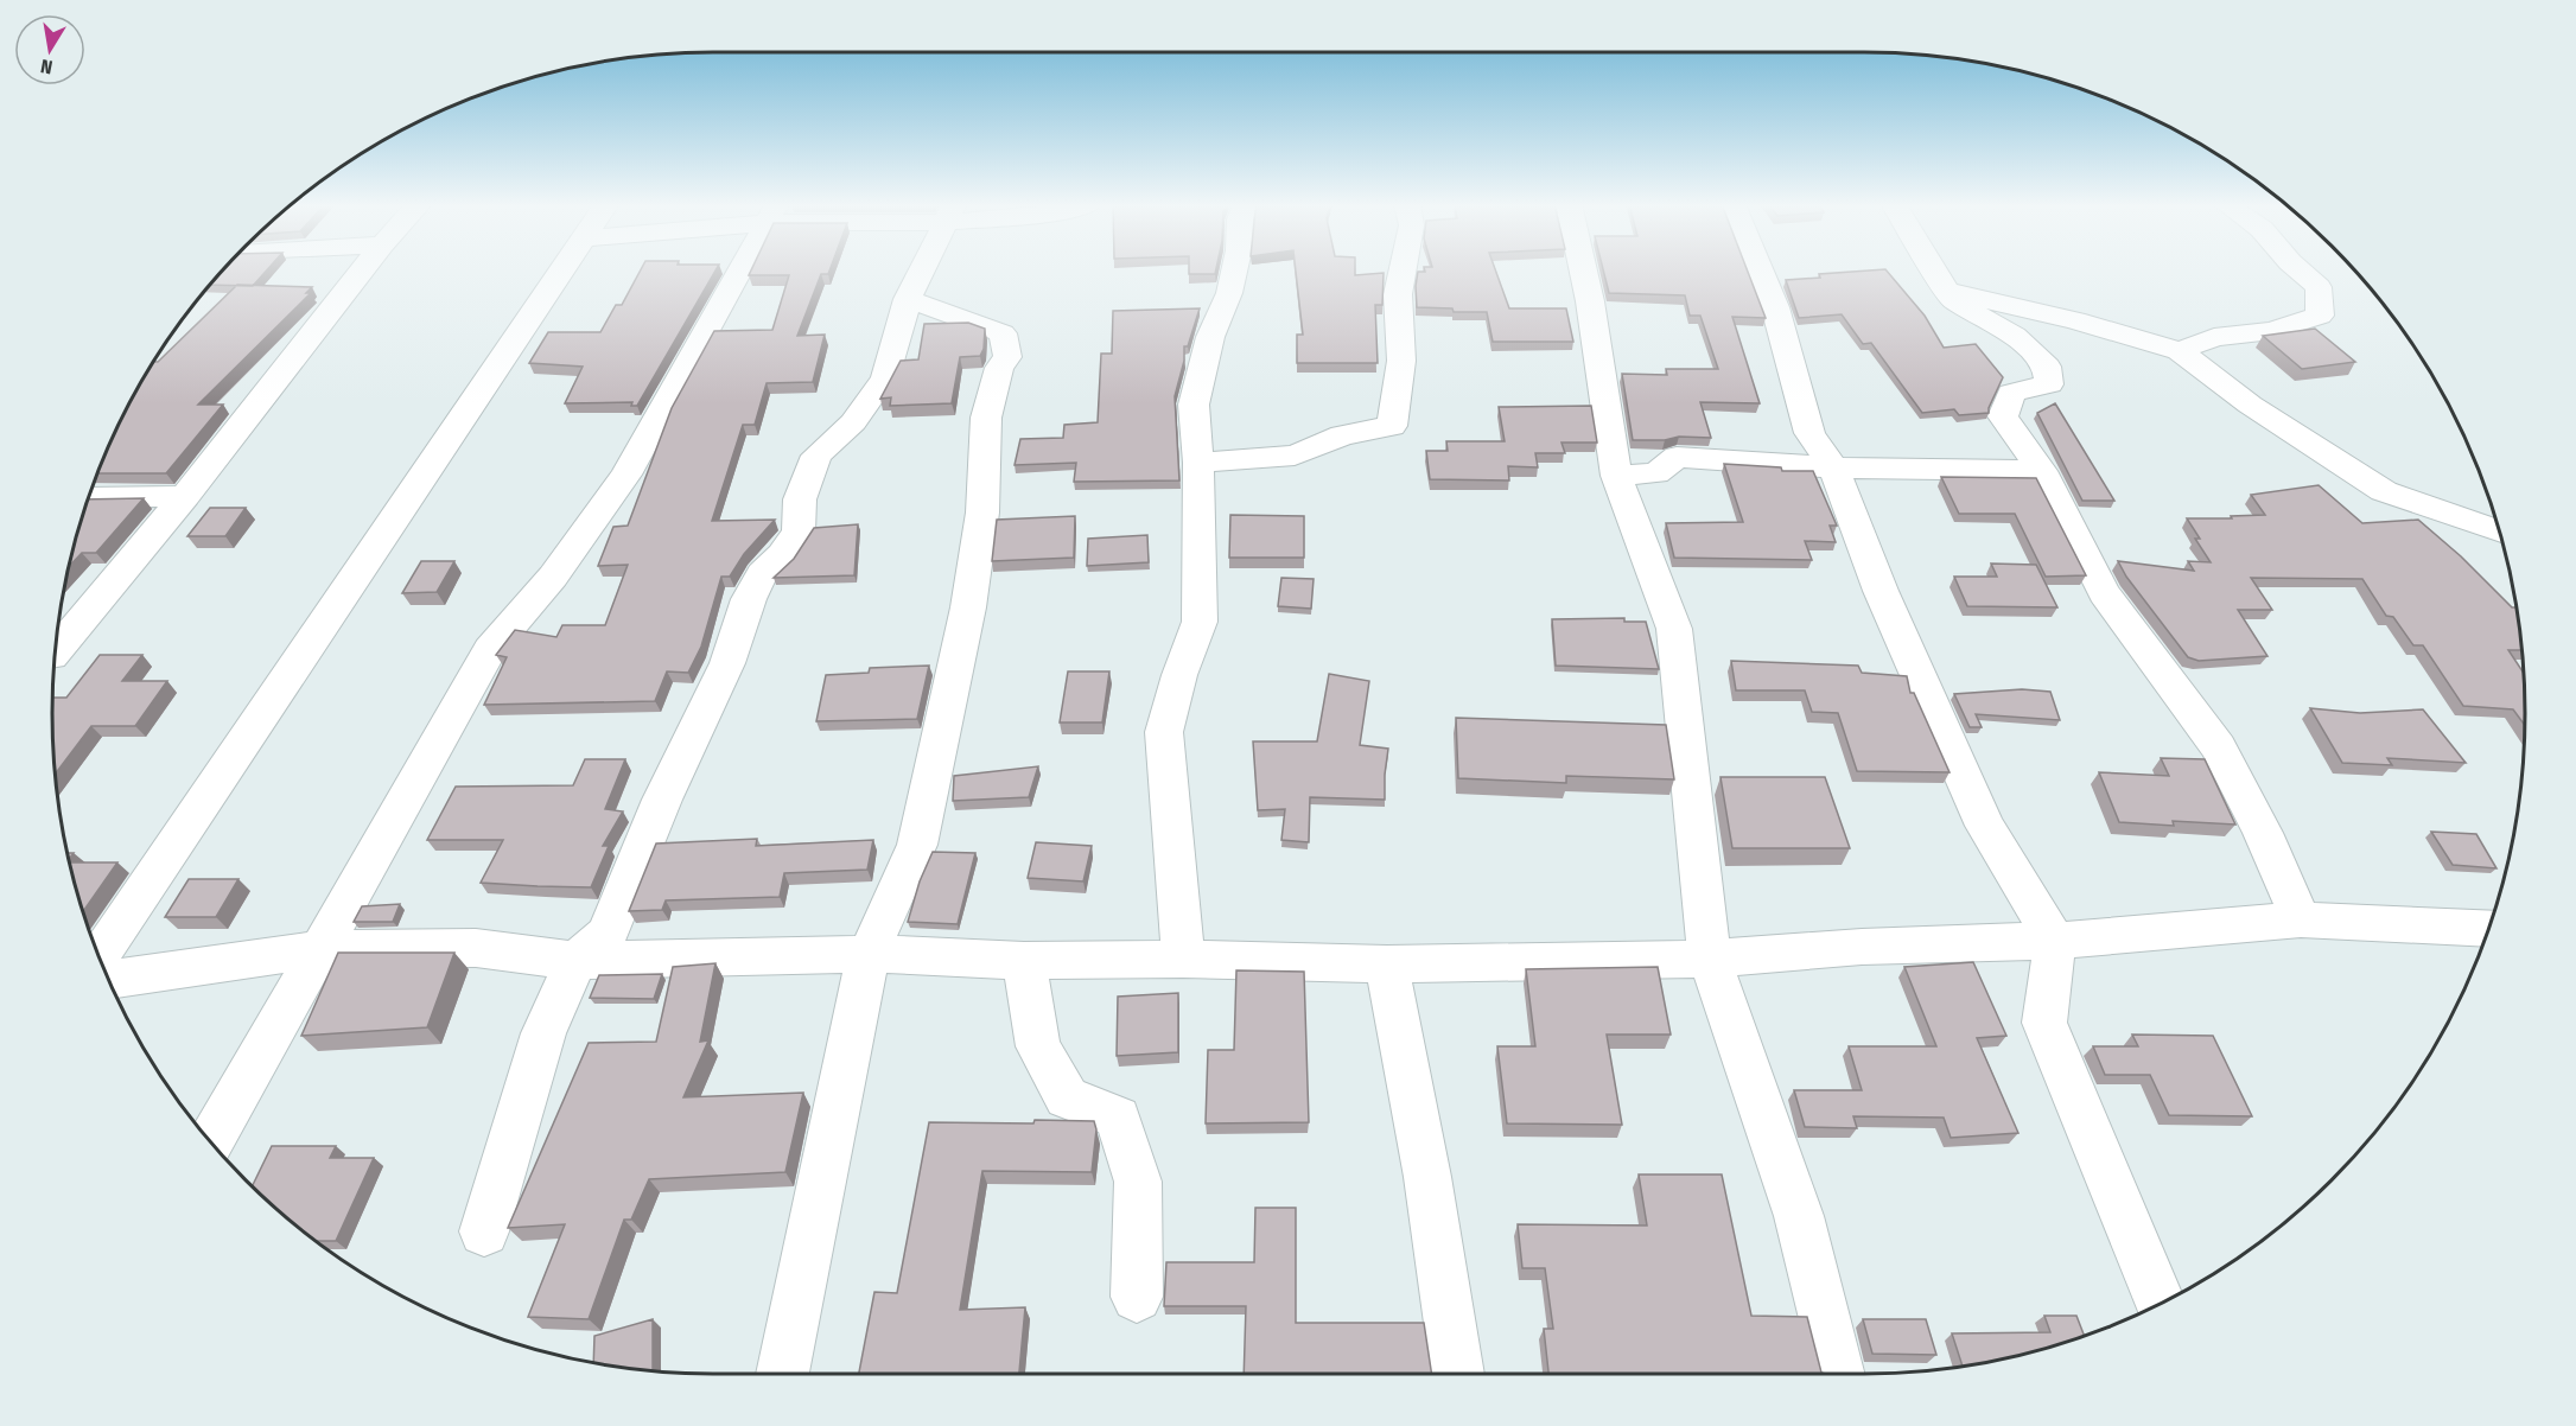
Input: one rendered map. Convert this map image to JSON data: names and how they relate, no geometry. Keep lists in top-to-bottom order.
{
  "north": "bottom"
}
